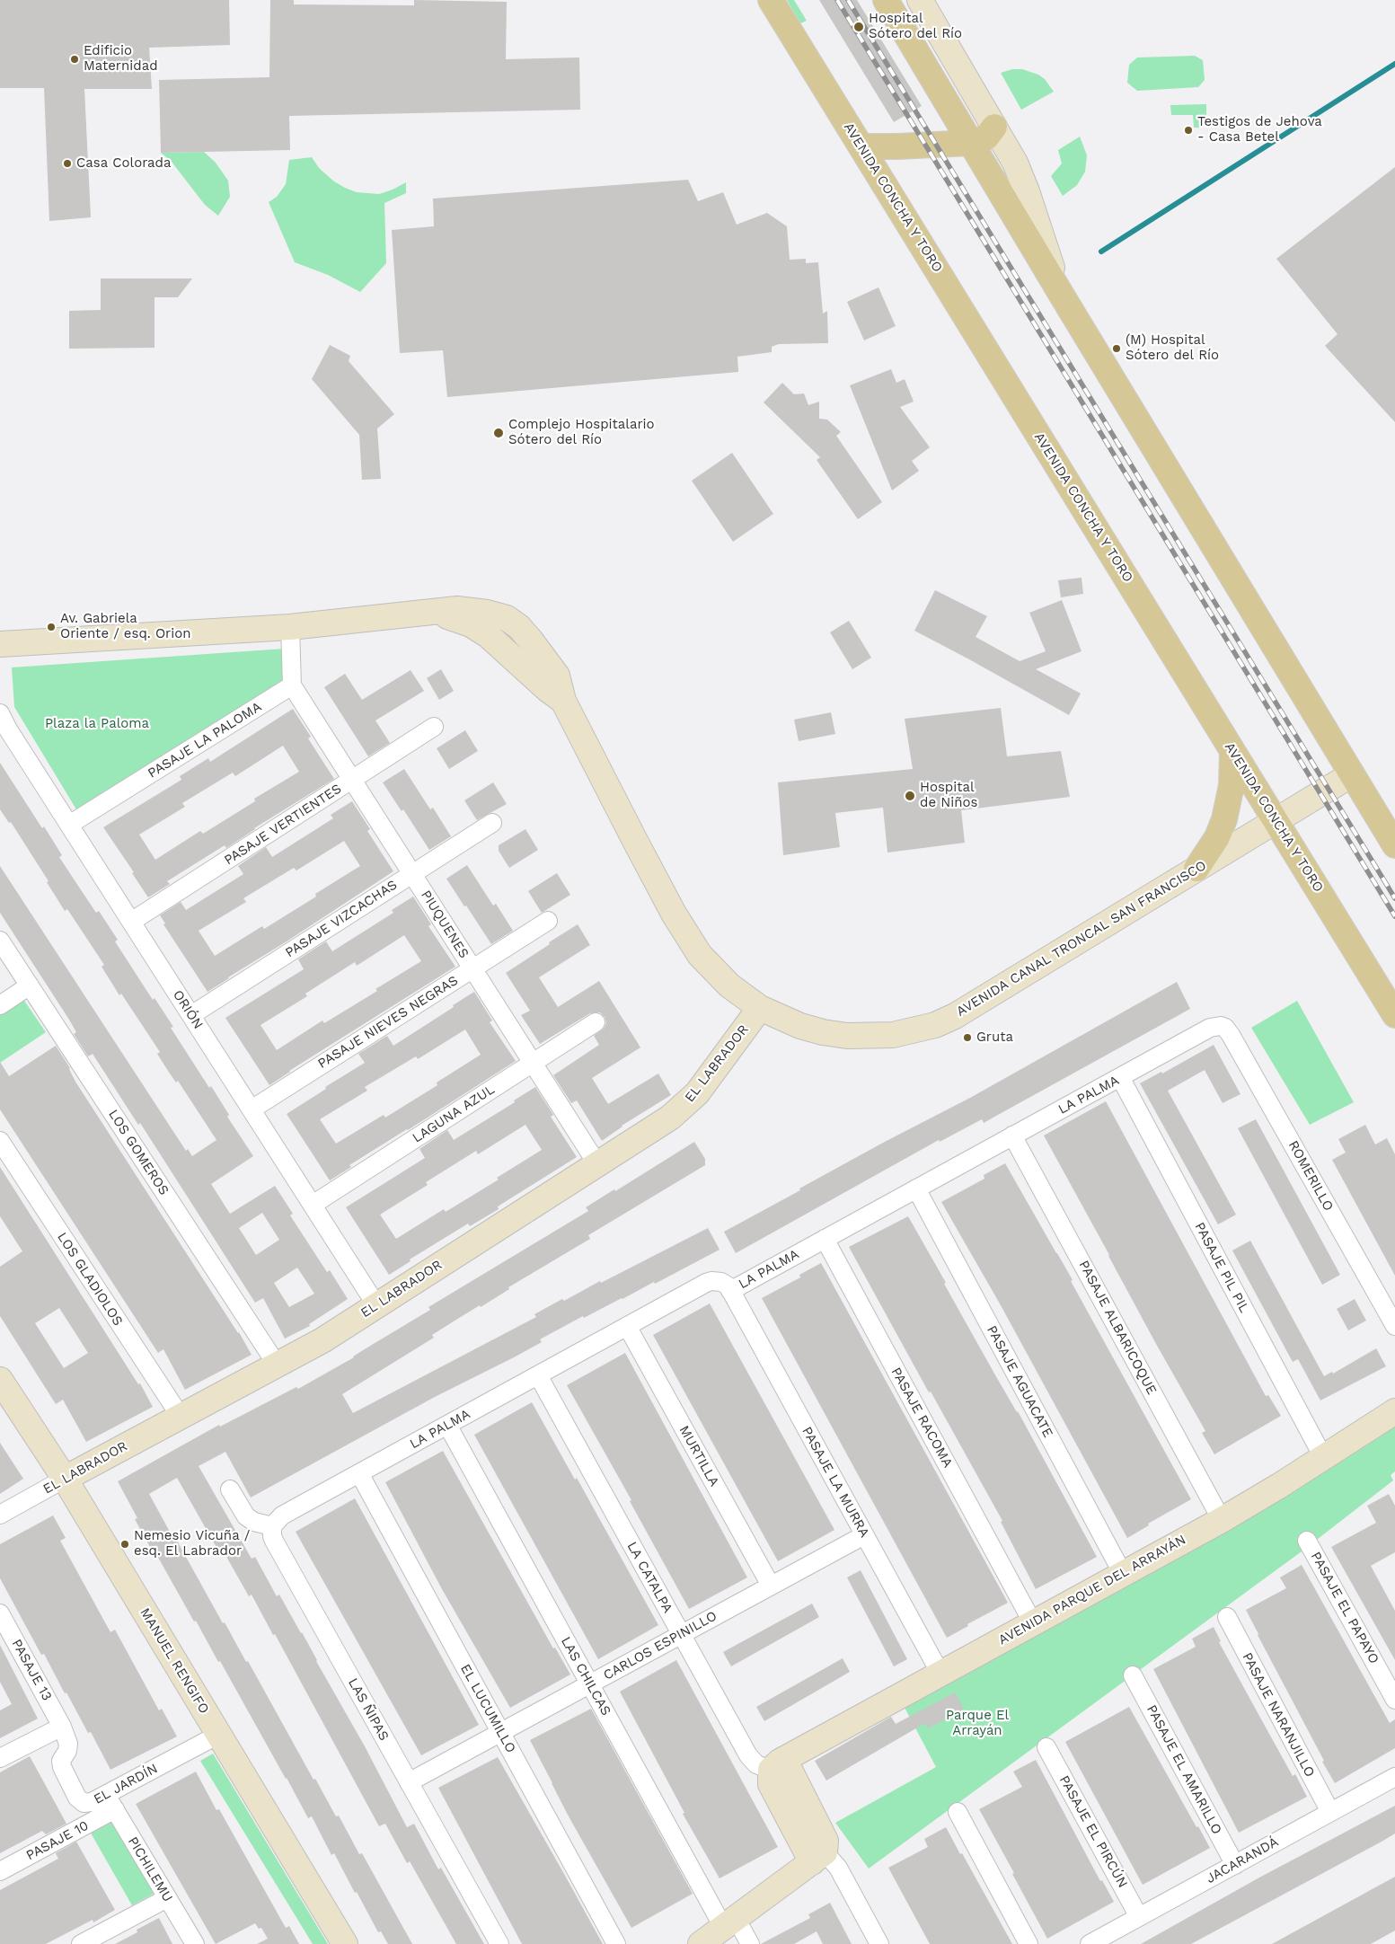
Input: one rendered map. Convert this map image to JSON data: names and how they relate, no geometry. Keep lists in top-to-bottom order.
{
  "streets": {
    "main road": ["AVENIDA CONCHA Y TORO"],
    "street": [
      "PASAJE LA PALOMA",
      "PASAJE VERTIENTES",
      "PASAJE VIZCACHAS",
      "PIUQUENES",
      "AVENIDA CANAL TRONCAL SAN FRANCISCO",
      "ORIÓN",
      "PASAJE NIEVES NEGRAS",
      "EL LABRADOR",
      "LA PALMA",
      "LAGUNA AZUL",
      "LOS GOMEROS",
      "ROMERILLO",
      "PASAJE PIL PIL",
      "LOS GLADIOLOS",
      "PASAJE ALBARICOQUE",
      "PASAJE AGUACATE",
      "PASAJE RACOMA",
      "MURTILLA",
      "PASAJE LA MURRA",
      "LA CATALPA",
      "AVENIDA PARQUE DEL ARRAYÁN",
      "PASAJE EL PAPAYO",
      "CARLOS ESPINILLO",
      "MANUEL RENGIFO",
      "PASAJE 13",
      "LAS CHILCAS",
      "EL LUCUMILLO",
      "LAS ÑIPAS",
      "PASAJE NARANJILLO",
      "PASAJE EL AMARILLO",
      "EL JARDÍN",
      "PASAJE EL PIRCÚN",
      "PASAJE 10",
      "JACARANDÁ",
      "PICHILEMU"
    ]
  },
  "crossings": [
    ["AVENIDA CONCHA Y TORO", "AVENIDA CANAL TRONCAL SAN FRANCISCO"],
    ["PASAJE LA PALOMA", "PIUQUENES"],
    ["PASAJE LA PALOMA", "ORIÓN"],
    ["PASAJE VERTIENTES", "PIUQUENES"],
    ["PASAJE VERTIENTES", "ORIÓN"],
    ["PASAJE VIZCACHAS", "PIUQUENES"],
    ["PASAJE VIZCACHAS", "ORIÓN"],
    ["PIUQUENES", "PASAJE NIEVES NEGRAS"],
    ["PIUQUENES", "EL LABRADOR"],
    ["PIUQUENES", "LAGUNA AZUL"],
    ["AVENIDA CANAL TRONCAL SAN FRANCISCO", "EL LABRADOR"],
    ["ORIÓN", "PASAJE NIEVES NEGRAS"],
    ["ORIÓN", "EL LABRADOR"],
    ["ORIÓN", "LAGUNA AZUL"],
    ["EL LABRADOR", "LOS GOMEROS"],
    ["EL LABRADOR", "LOS GLADIOLOS"],
    ["EL LABRADOR", "MANUEL RENGIFO"],
    ["LA PALMA", "ROMERILLO"],
    ["LA PALMA", "PASAJE PIL PIL"],
    ["LA PALMA", "PASAJE ALBARICOQUE"],
    ["LA PALMA", "PASAJE AGUACATE"],
    ["LA PALMA", "PASAJE RACOMA"],
    ["LA PALMA", "MURTILLA"],
    ["LA PALMA", "PASAJE LA MURRA"],
    ["LA PALMA", "LA CATALPA"],
    ["LA PALMA", "LAS CHILCAS"],
    ["LA PALMA", "EL LUCUMILLO"],
    ["LA PALMA", "LAS ÑIPAS"],
    ["PASAJE PIL PIL", "AVENIDA PARQUE DEL ARRAYÁN"],
    ["PASAJE ALBARICOQUE", "AVENIDA PARQUE DEL ARRAYÁN"],
    ["PASAJE AGUACATE", "AVENIDA PARQUE DEL ARRAYÁN"],
    ["PASAJE RACOMA", "AVENIDA PARQUE DEL ARRAYÁN"],
    ["MURTILLA", "CARLOS ESPINILLO"],
    ["PASAJE LA MURRA", "AVENIDA PARQUE DEL ARRAYÁN"],
    ["PASAJE LA MURRA", "CARLOS ESPINILLO"],
    ["LA CATALPA", "AVENIDA PARQUE DEL ARRAYÁN"],
    ["LA CATALPA", "CARLOS ESPINILLO"],
    ["CARLOS ESPINILLO", "LAS CHILCAS"],
    ["CARLOS ESPINILLO", "EL LUCUMILLO"],
    ["CARLOS ESPINILLO", "LAS ÑIPAS"],
    ["MANUEL RENGIFO", "EL JARDÍN"],
    ["PASAJE 13", "EL JARDÍN"],
    ["PASAJE NARANJILLO", "JACARANDÁ"],
    ["PASAJE EL AMARILLO", "JACARANDÁ"],
    ["EL JARDÍN", "PASAJE 10"],
    ["EL JARDÍN", "PICHILEMU"],
    ["PASAJE EL PIRCÚN", "JACARANDÁ"],
    ["PASAJE 10", "PICHILEMU"]
  ],
  "parks": ["Plaza la Paloma", "Parque El Arrayán"],
  "places": [
    "Hospital Sótero del Río",
    "Edificio Maternidad",
    "Testigos de Jehova - Casa Betel",
    "Casa Colorada",
    "(M) Hospital Sótero del Río",
    "Complejo Hospitalario Sótero del Río",
    "Av. Gabriela Oriente / esq. Orion",
    "Hospital de Niños",
    "Gruta",
    "Nemesio Vicuña / esq. El Labrador"
  ]
}
